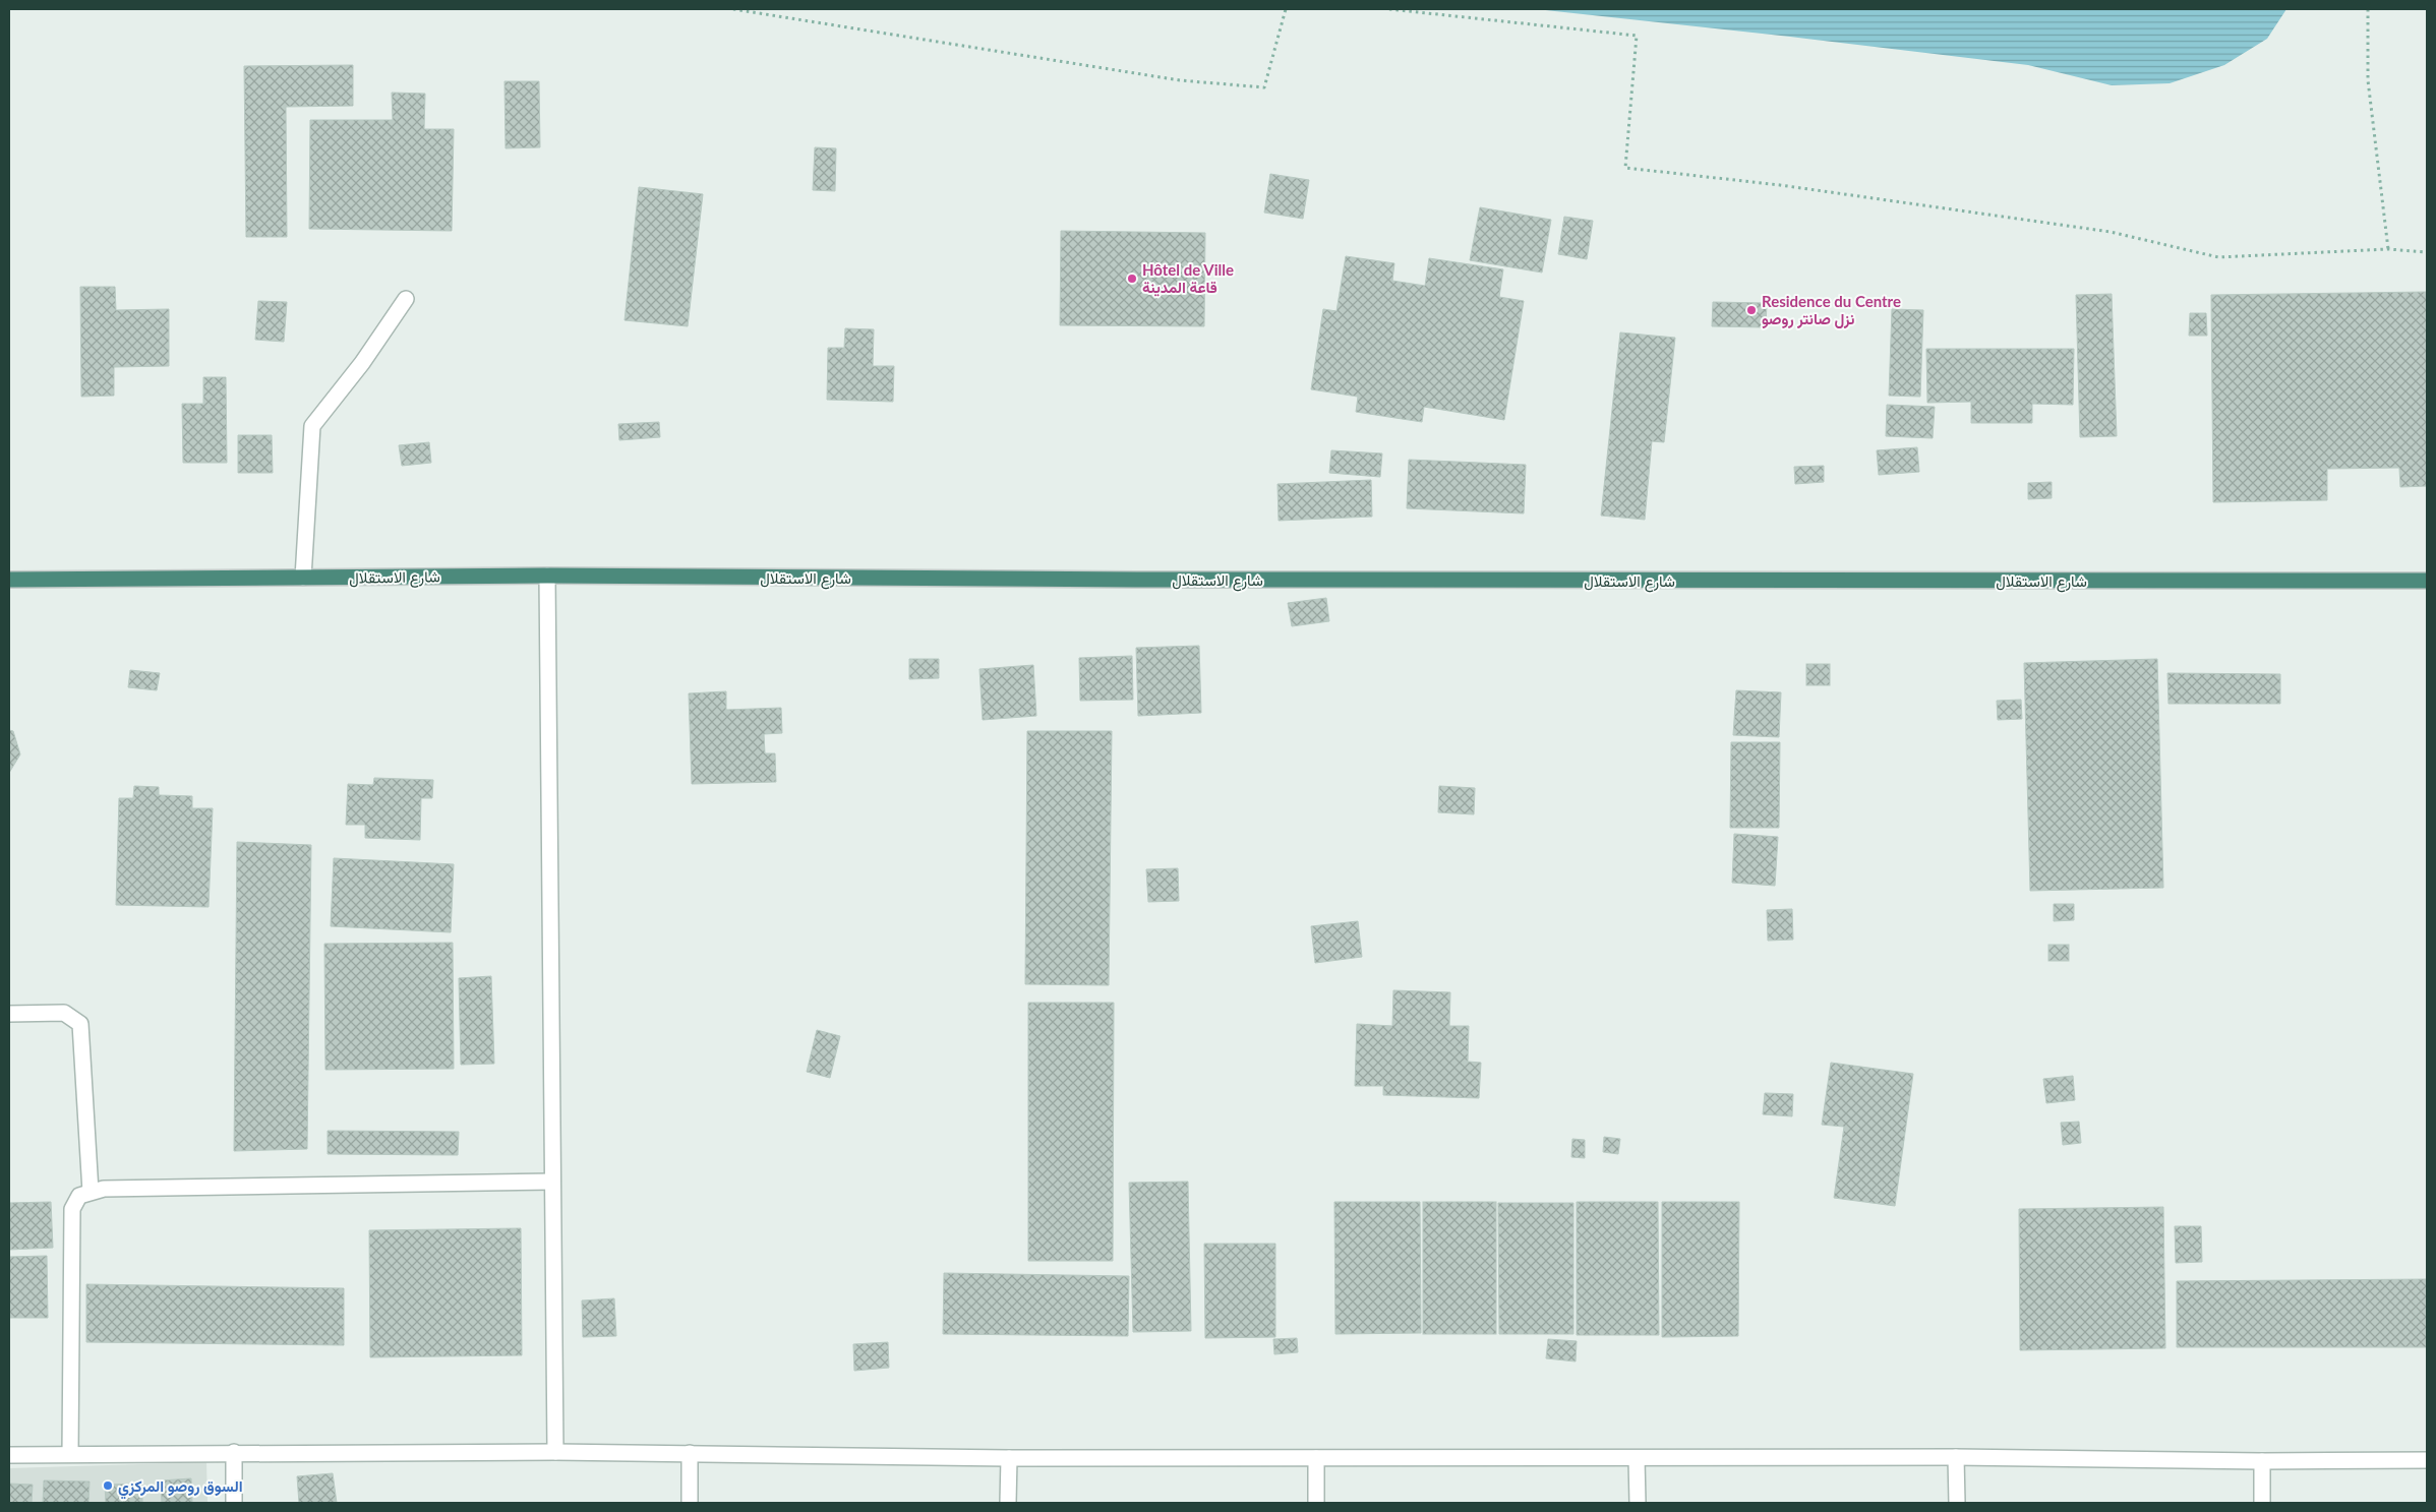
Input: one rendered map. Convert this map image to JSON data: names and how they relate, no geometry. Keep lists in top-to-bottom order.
{
  "streets": {
    "highway": ["شارع الاستقلال"]
  },
  "places": ["Hôtel de Ville قاعة المدينة", "Residence du Centre نزل صانتر روصو", "السوق روصو المركزي"]
}
